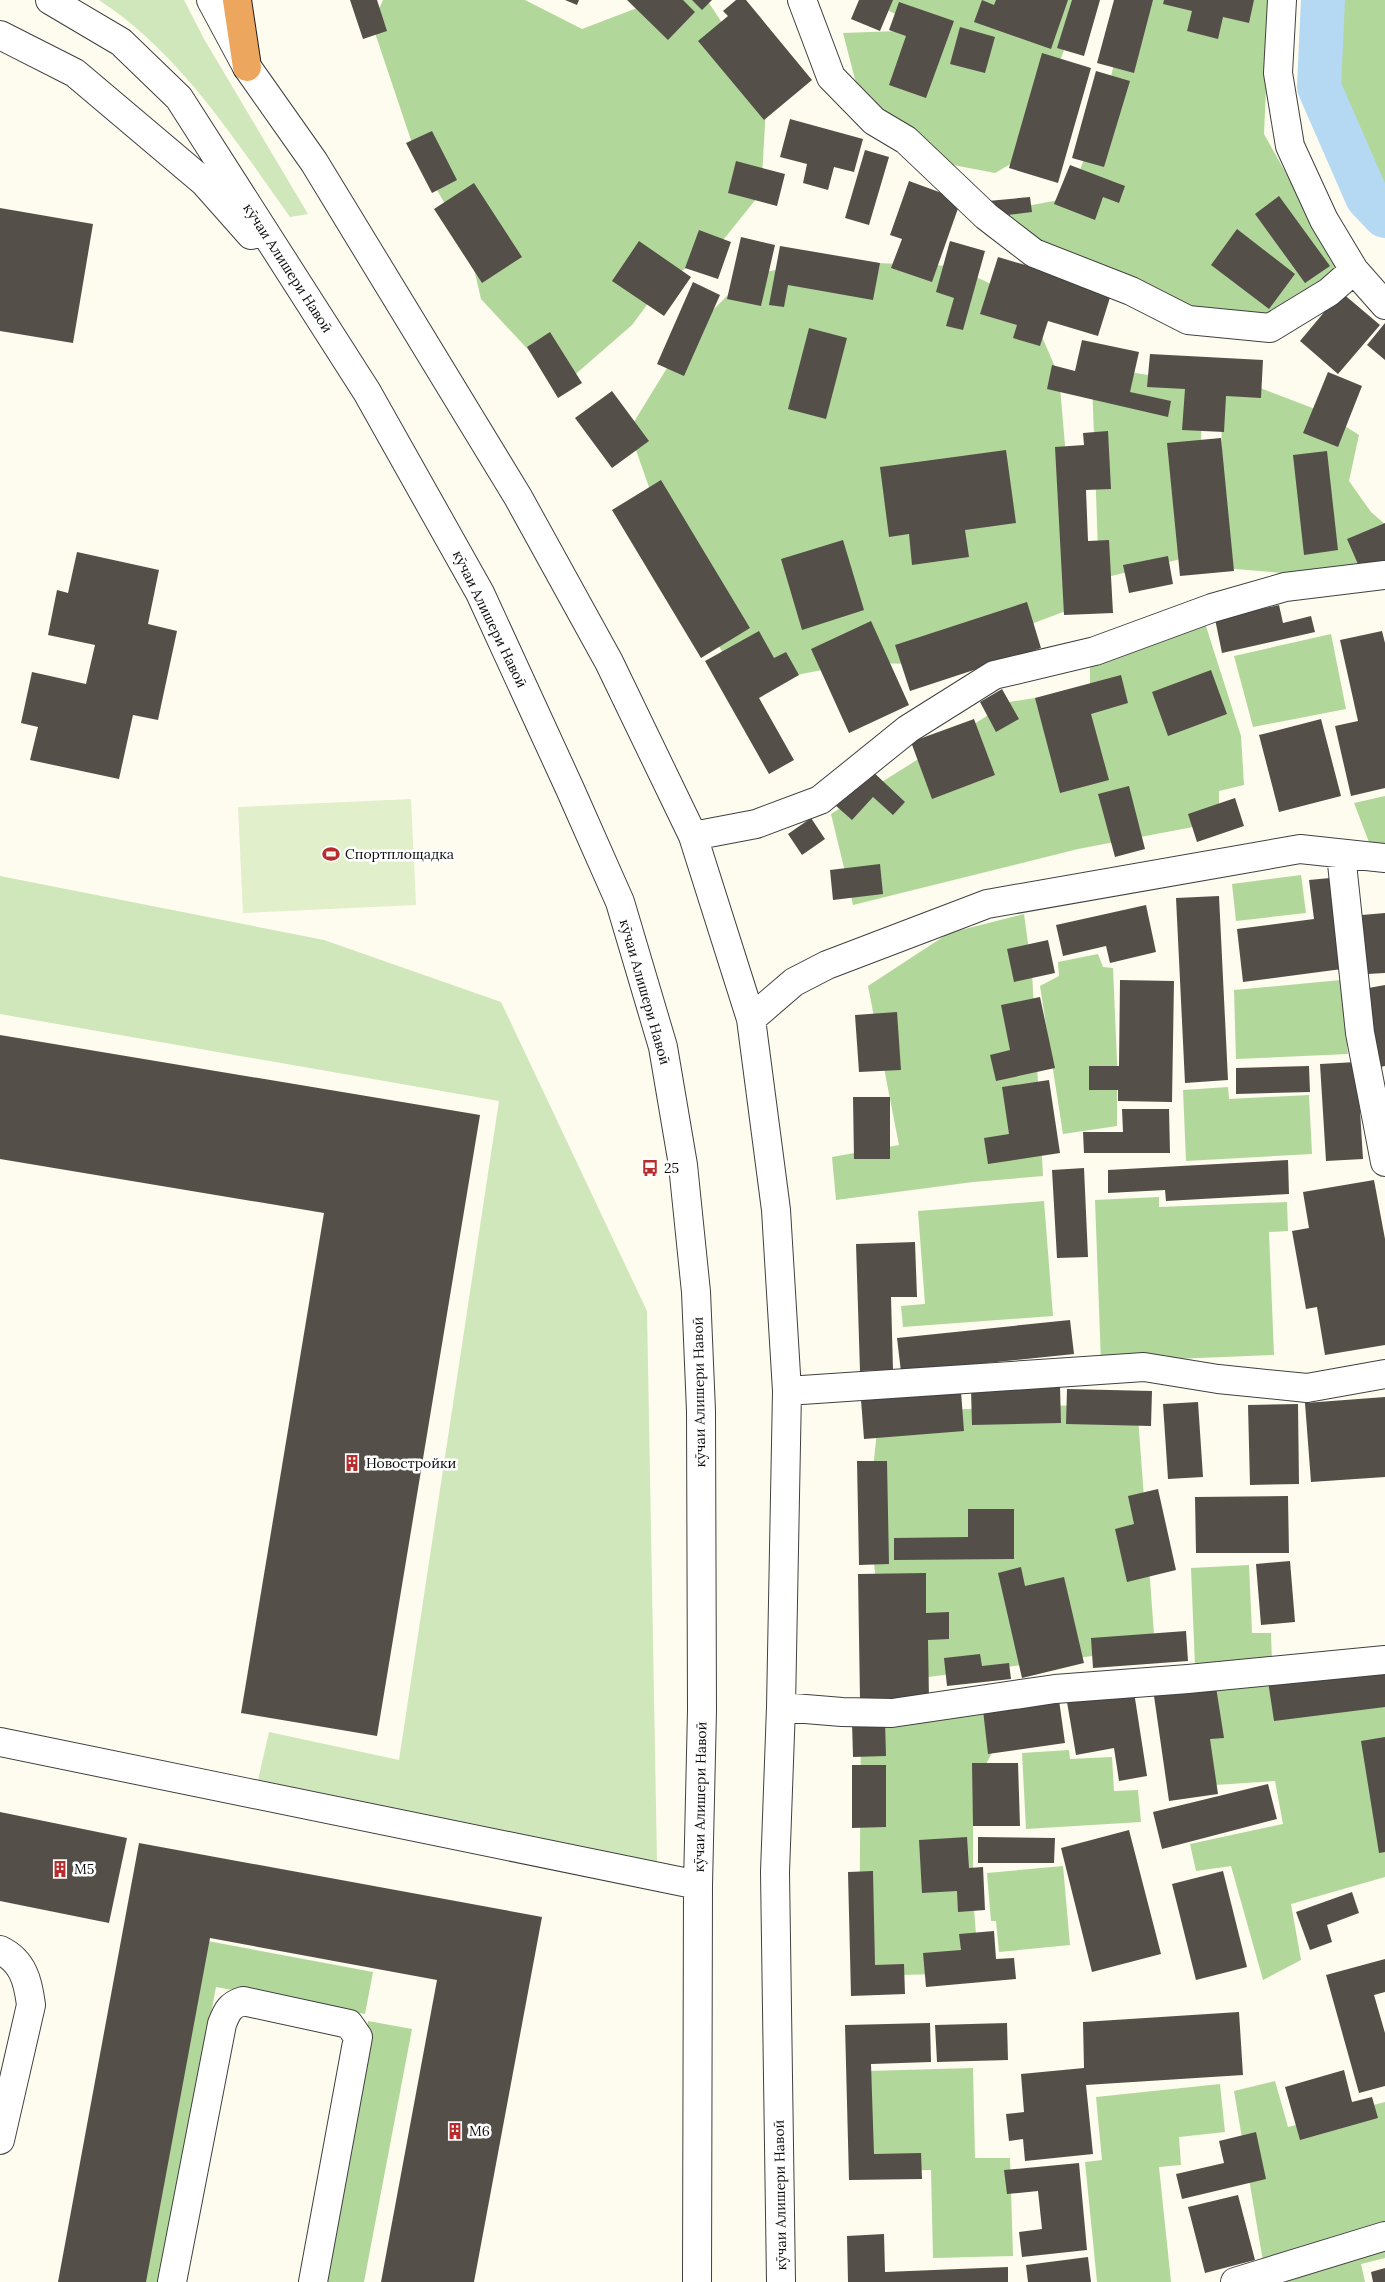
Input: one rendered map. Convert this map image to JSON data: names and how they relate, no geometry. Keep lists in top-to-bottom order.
{
  "streets": {
    "street": ["кӯчаи Алишери Навоӣ"]
  },
  "places": {
    "sports": ["Спортплощадка"],
    "bus stop": ["25"],
    "building": ["Новостройки", "М5", "М6"]
  }
}
